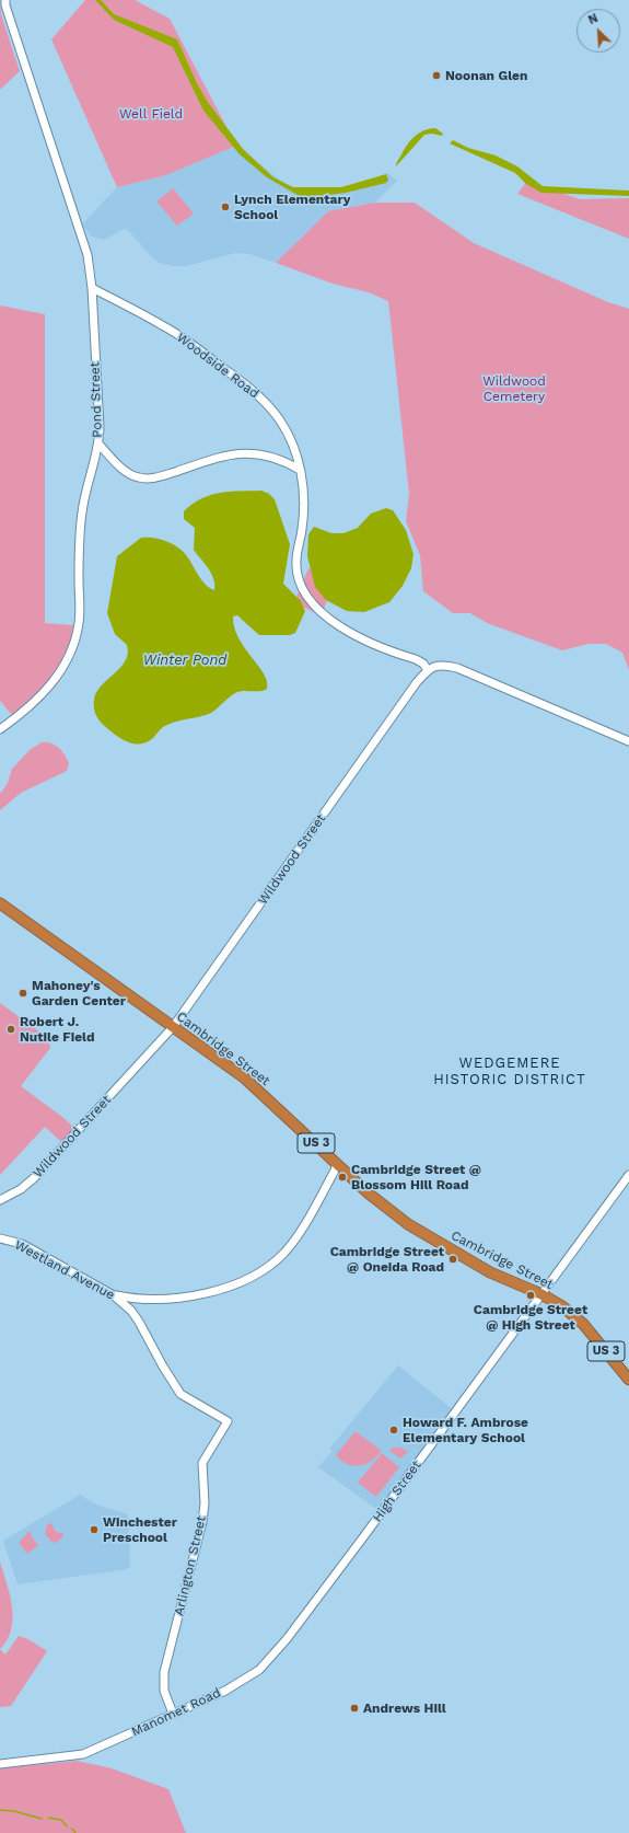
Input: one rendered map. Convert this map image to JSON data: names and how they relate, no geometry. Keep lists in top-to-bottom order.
{
  "streets": {
    "highway": ["Cambridge Street", "US 3"],
    "street": [
      "Woodside Road",
      "Pond Street",
      "Wildwood Street",
      "Westland Avenue",
      "High Street",
      "Arlington Street",
      "Manomet Road"
    ]
  },
  "crossings": [
    ["Woodside Road", "Pond Street"],
    ["Woodside Road", "Wildwood Street"],
    ["Wildwood Street", "Cambridge Street"],
    ["Cambridge Street", "High Street"],
    ["Westland Avenue", "Arlington Street"],
    ["High Street", "Manomet Road"],
    ["Arlington Street", "Manomet Road"]
  ],
  "districts": ["WEDGEMERE HISTORIC DISTRICT"],
  "water": ["Winter Pond"],
  "parks": ["Well Field", "Wildwood Cemetery"],
  "places": [
    "Noonan Glen",
    "Lynch Elementary School",
    "Mahoney's Garden Center",
    "Robert J. Nutile Field",
    "Cambridge Street @ Blossom Hill Road",
    "Cambridge Street @ Oneida Road",
    "Cambridge Street @ High Street",
    "Howard F. Ambrose Elementary School",
    "Winchester Preschool",
    "Andrews Hill"
  ],
  "north": "top left"
}
